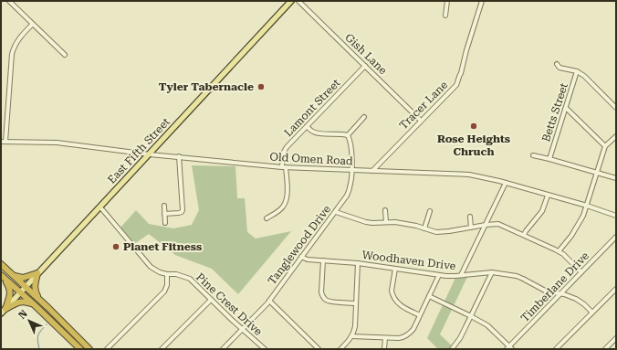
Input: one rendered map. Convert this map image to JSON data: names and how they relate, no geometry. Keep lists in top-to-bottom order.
{
  "streets": {
    "main road": ["East Fifth Street"],
    "street": [
      "Gish Lane",
      "Tracer Lane",
      "Lamont Street",
      "Betts Street",
      "Old Omen Road",
      "Tanglewood Drive",
      "Woodhaven Drive",
      "Timberlane Drive",
      "Pine Crest Drive"
    ]
  },
  "crossings": [
    ["Gish Lane", "Tracer Lane"],
    ["Gish Lane", "Lamont Street"],
    ["Tracer Lane", "Old Omen Road"],
    ["Lamont Street", "Old Omen Road"],
    ["East Fifth Street", "Old Omen Road"],
    ["East Fifth Street", "Pine Crest Drive"],
    ["Old Omen Road", "Tanglewood Drive"],
    ["Tanglewood Drive", "Woodhaven Drive"],
    ["Tanglewood Drive", "Pine Crest Drive"],
    ["Woodhaven Drive", "Timberlane Drive"]
  ],
  "places": ["Tyler Tabernacle", "Rose Heights Chruch", "Planet Fitness"],
  "north": "top left"
}
